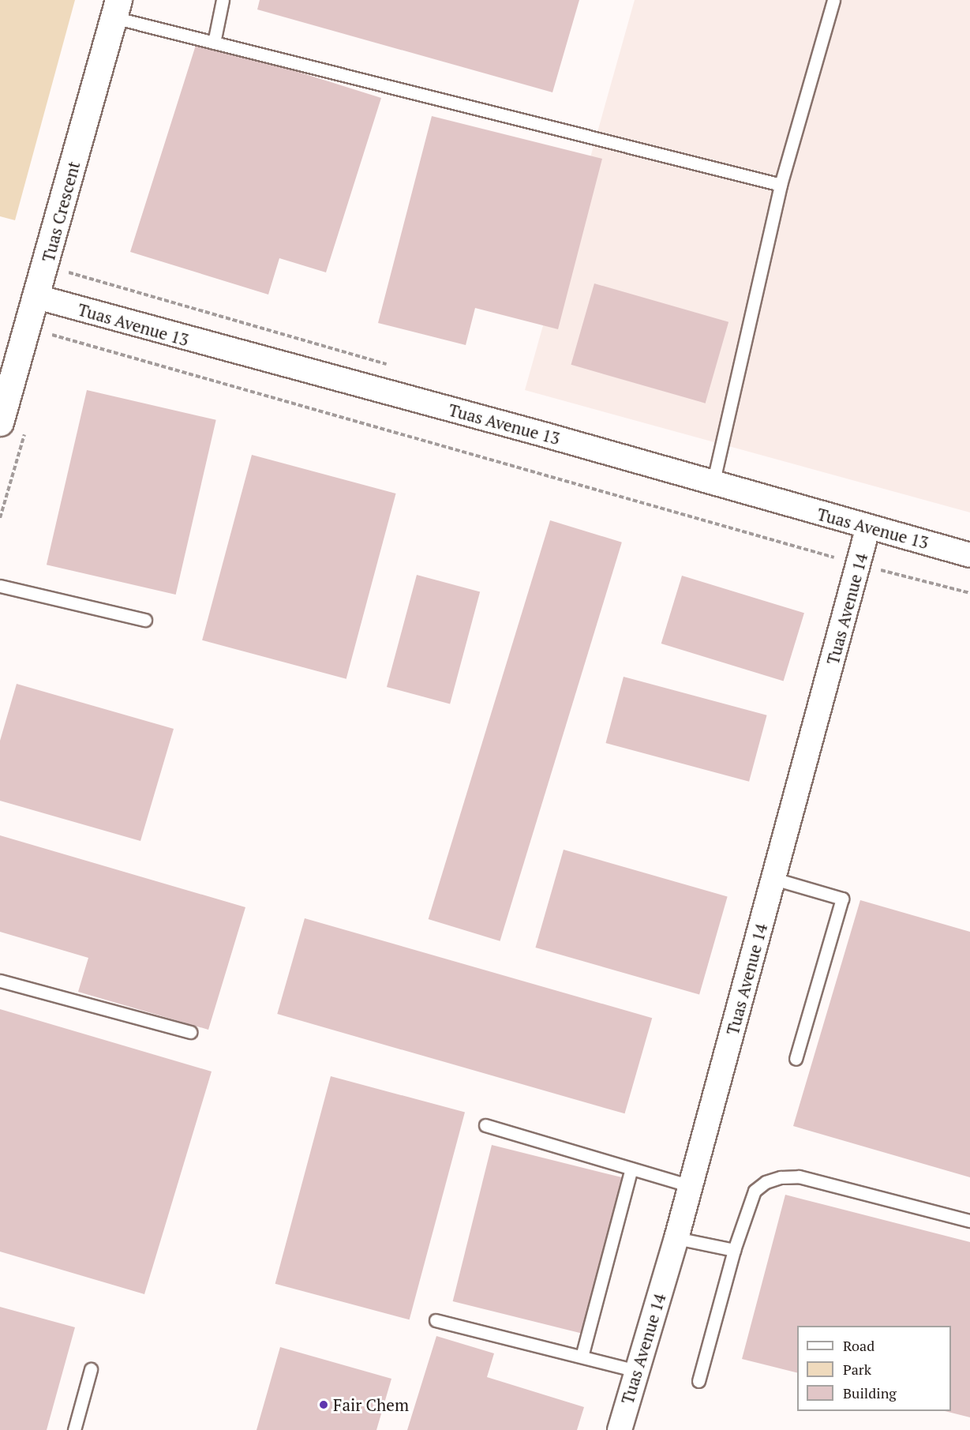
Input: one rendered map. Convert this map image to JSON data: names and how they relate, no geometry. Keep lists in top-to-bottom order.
{
  "streets": {
    "street": ["Tuas Crescent", "Tuas Avenue 13", "Tuas Avenue 14"]
  },
  "crossings": [
    ["Tuas Crescent", "Tuas Avenue 13"],
    ["Tuas Avenue 13", "Tuas Avenue 14"]
  ],
  "places": ["Fair Chem"],
  "legend": ["Road", "Park", "Building"]
}
